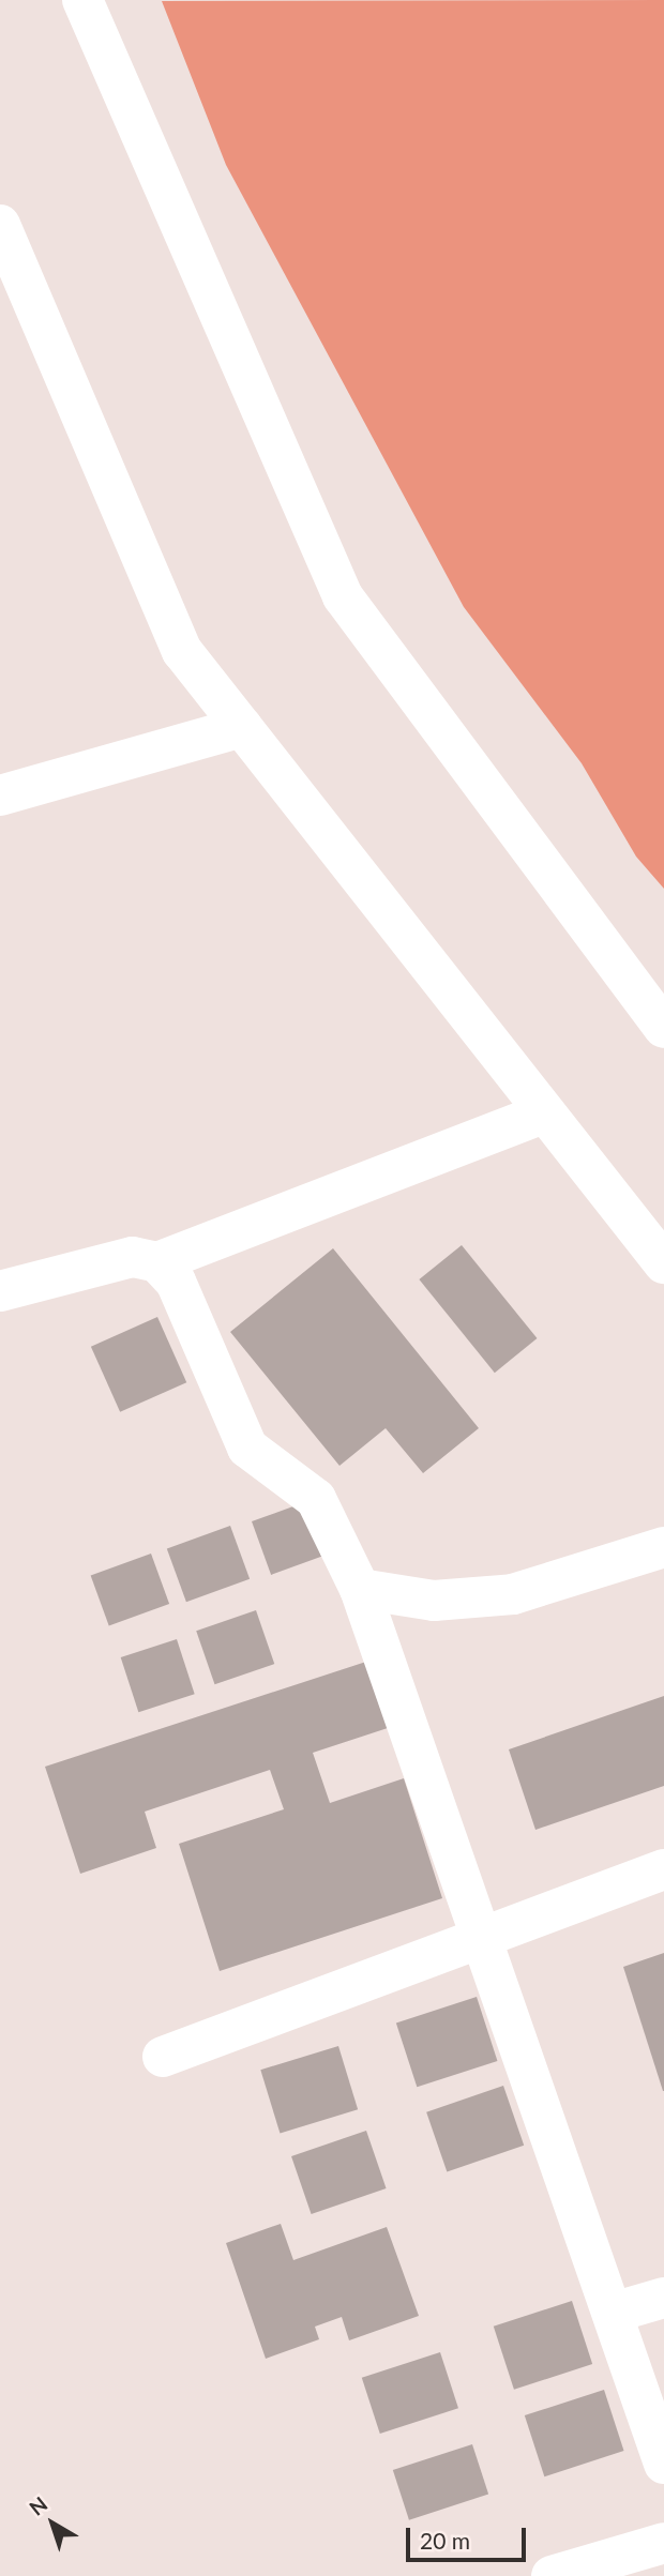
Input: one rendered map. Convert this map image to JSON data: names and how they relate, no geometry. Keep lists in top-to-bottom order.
{
  "scale_bar": "20 m",
  "north": "top left"
}
